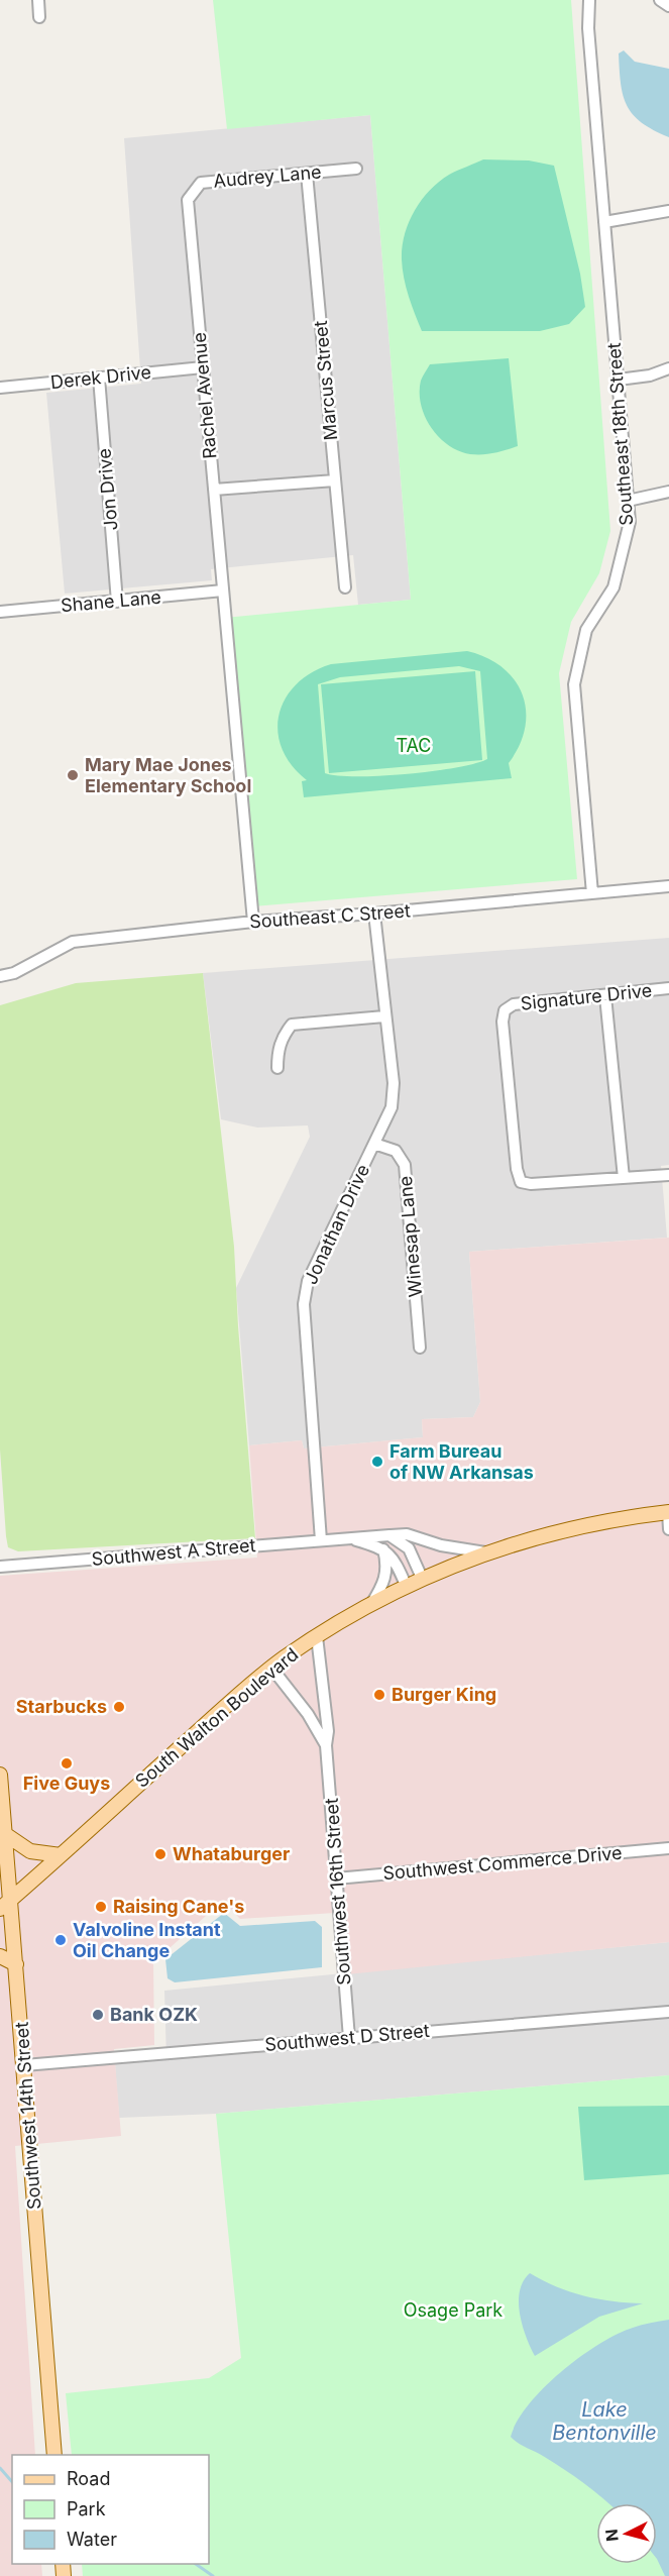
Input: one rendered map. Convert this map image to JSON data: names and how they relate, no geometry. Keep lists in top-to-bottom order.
{
  "streets": {
    "main road": ["South Walton Boulevard", "Southwest 14th Street"],
    "street": [
      "Audrey Lane",
      "Derek Drive",
      "Marcus Street",
      "Rachel Avenue",
      "Southeast 18th Street",
      "Jon Drive",
      "Shane Lane",
      "Southeast C Street",
      "Signature Drive",
      "Jonathan Drive",
      "Winesap Lane",
      "Southwest A Street",
      "Southwest Commerce Drive",
      "Southwest 16th Street",
      "Southwest D Street"
    ]
  },
  "crossings": [
    ["Audrey Lane", "Marcus Street"],
    ["Audrey Lane", "Rachel Avenue"],
    ["Derek Drive", "Rachel Avenue"],
    ["Derek Drive", "Jon Drive"],
    ["Rachel Avenue", "Shane Lane"],
    ["Rachel Avenue", "Southeast C Street"],
    ["Southeast 18th Street", "Southeast C Street"],
    ["Jon Drive", "Shane Lane"],
    ["Southeast C Street", "Jonathan Drive"],
    ["Jonathan Drive", "Winesap Lane"],
    ["Jonathan Drive", "Southwest A Street"],
    ["Southwest A Street", "South Walton Boulevard"],
    ["South Walton Boulevard", "Southwest 16th Street"],
    ["South Walton Boulevard", "Southwest 14th Street"],
    ["Southwest Commerce Drive", "Southwest 16th Street"],
    ["Southwest 16th Street", "Southwest D Street"],
    ["Southwest D Street", "Southwest 14th Street"]
  ],
  "water": ["Lake Bentonville"],
  "parks": ["TAC", "Osage Park"],
  "places": [
    "Mary Mae Jones Elementary School",
    "Farm Bureau of NW Arkansas",
    "Burger King",
    "Starbucks",
    "Five Guys",
    "Whataburger",
    "Raising Cane's",
    "Valvoline Instant Oil Change",
    "Bank OZK"
  ],
  "legend": ["Road", "Park", "Water"],
  "north": "left"
}
